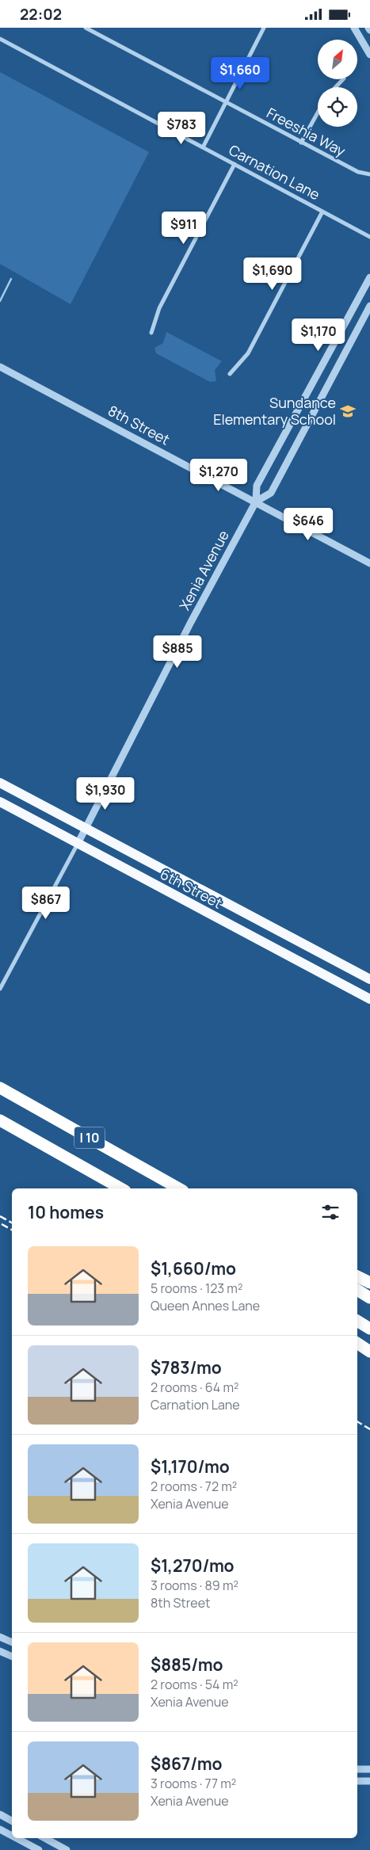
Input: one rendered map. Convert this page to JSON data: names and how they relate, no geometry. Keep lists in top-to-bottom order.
{
  "streets": {
    "highway": ["I 10"],
    "main road": ["6th Street"],
    "street": [
      "Freeshia Way",
      "Carnation Lane",
      "8th Street",
      "Xenia Avenue"
    ]
  },
  "crossings": [
    ["8th Street", "Xenia Avenue"],
    ["Xenia Avenue", "6th Street"]
  ],
  "places": {
    "school or university": ["Sundance Elementary School"]
  },
  "north": "top right",
  "page": {
    "status": "22:02",
    "price": [
      "$1,660",
      "$783",
      "$911",
      "$1,690",
      "$1,170",
      "$1,270",
      "$646",
      "$885",
      "$1,930",
      "$867"
    ],
    "heading": "10 homes",
    "list": [
      {
        "name": "$1,660/mo",
        "note": "5 rooms · 123 m² · Queen Annes Lane"
      },
      {
        "name": "$783/mo",
        "note": "2 rooms · 64 m² · Carnation Lane"
      },
      {
        "name": "$1,170/mo",
        "note": "2 rooms · 72 m² · Xenia Avenue"
      },
      {
        "name": "$1,270/mo",
        "note": "3 rooms · 89 m² · 8th Street"
      },
      {
        "name": "$885/mo",
        "note": "2 rooms · 54 m² · Xenia Avenue"
      },
      {
        "name": "$867/mo",
        "note": "3 rooms · 77 m² · Xenia Avenue"
      }
    ]
  }
}
